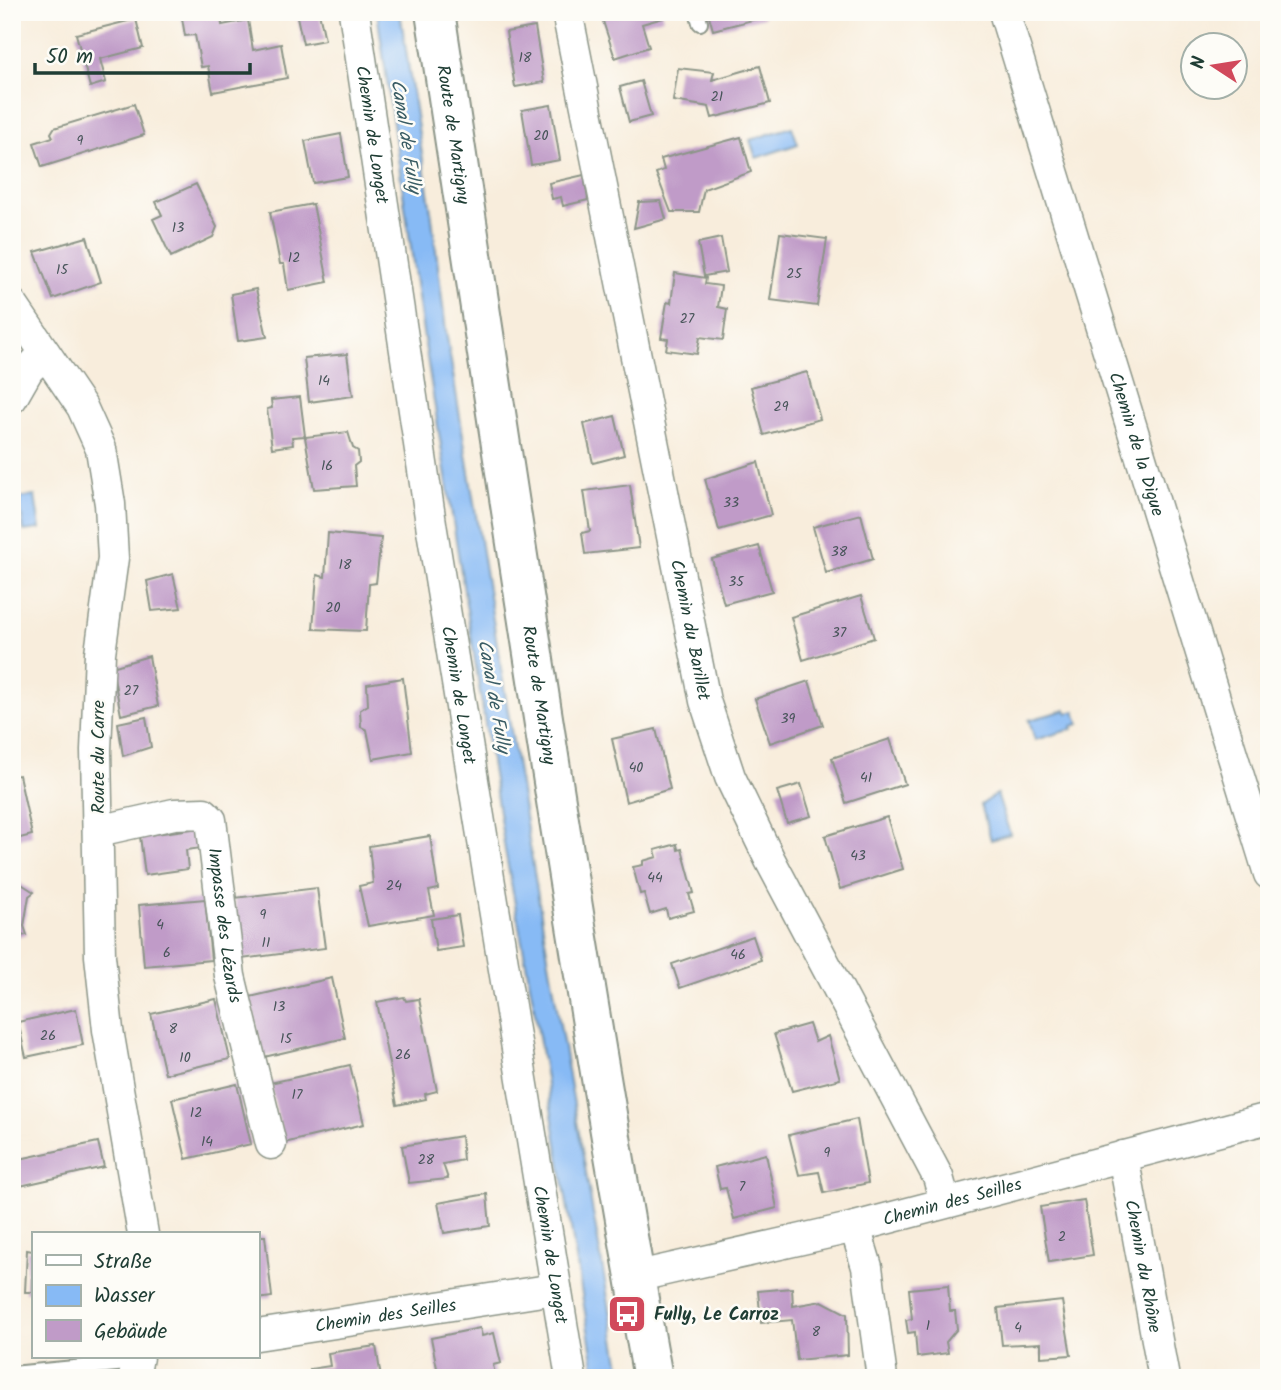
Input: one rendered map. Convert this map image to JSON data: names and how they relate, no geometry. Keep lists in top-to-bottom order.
{
  "streets": {
    "main road": ["Route de Martigny"],
    "street": [
      "Chemin de Longet",
      "Chemin de la Digue",
      "Chemin du Barillet",
      "Route du Carre",
      "Impasse des Lézards",
      "Chemin des Seilles",
      "Chemin du Rhône"
    ]
  },
  "crossings": [
    ["Chemin de Longet", "Chemin des Seilles"],
    ["Route de Martigny", "Chemin des Seilles"],
    ["Chemin du Barillet", "Chemin des Seilles"],
    ["Route du Carre", "Impasse des Lézards"],
    ["Chemin des Seilles", "Chemin du Rhône"]
  ],
  "water": ["Canal de Fully"],
  "places": {
    "bus stop": ["Fully, Le Carroz"]
  },
  "house_numbers": [
    "18",
    "21",
    "20",
    "9",
    "13",
    "12",
    "15",
    "25",
    "27",
    "14",
    "29",
    "16",
    "33",
    "38",
    "18",
    "35",
    "20",
    "37",
    "27",
    "39",
    "40",
    "41",
    "43",
    "44",
    "24",
    "9",
    "4",
    "11",
    "6",
    "46",
    "13",
    "8",
    "26",
    "15",
    "26",
    "10",
    "17",
    "12",
    "14",
    "9",
    "28",
    "7",
    "2",
    "1",
    "4",
    "8"
  ],
  "legend": ["Straße", "Wasser", "Gebäude"],
  "scale_bar": "50 m",
  "north": "left"
}
